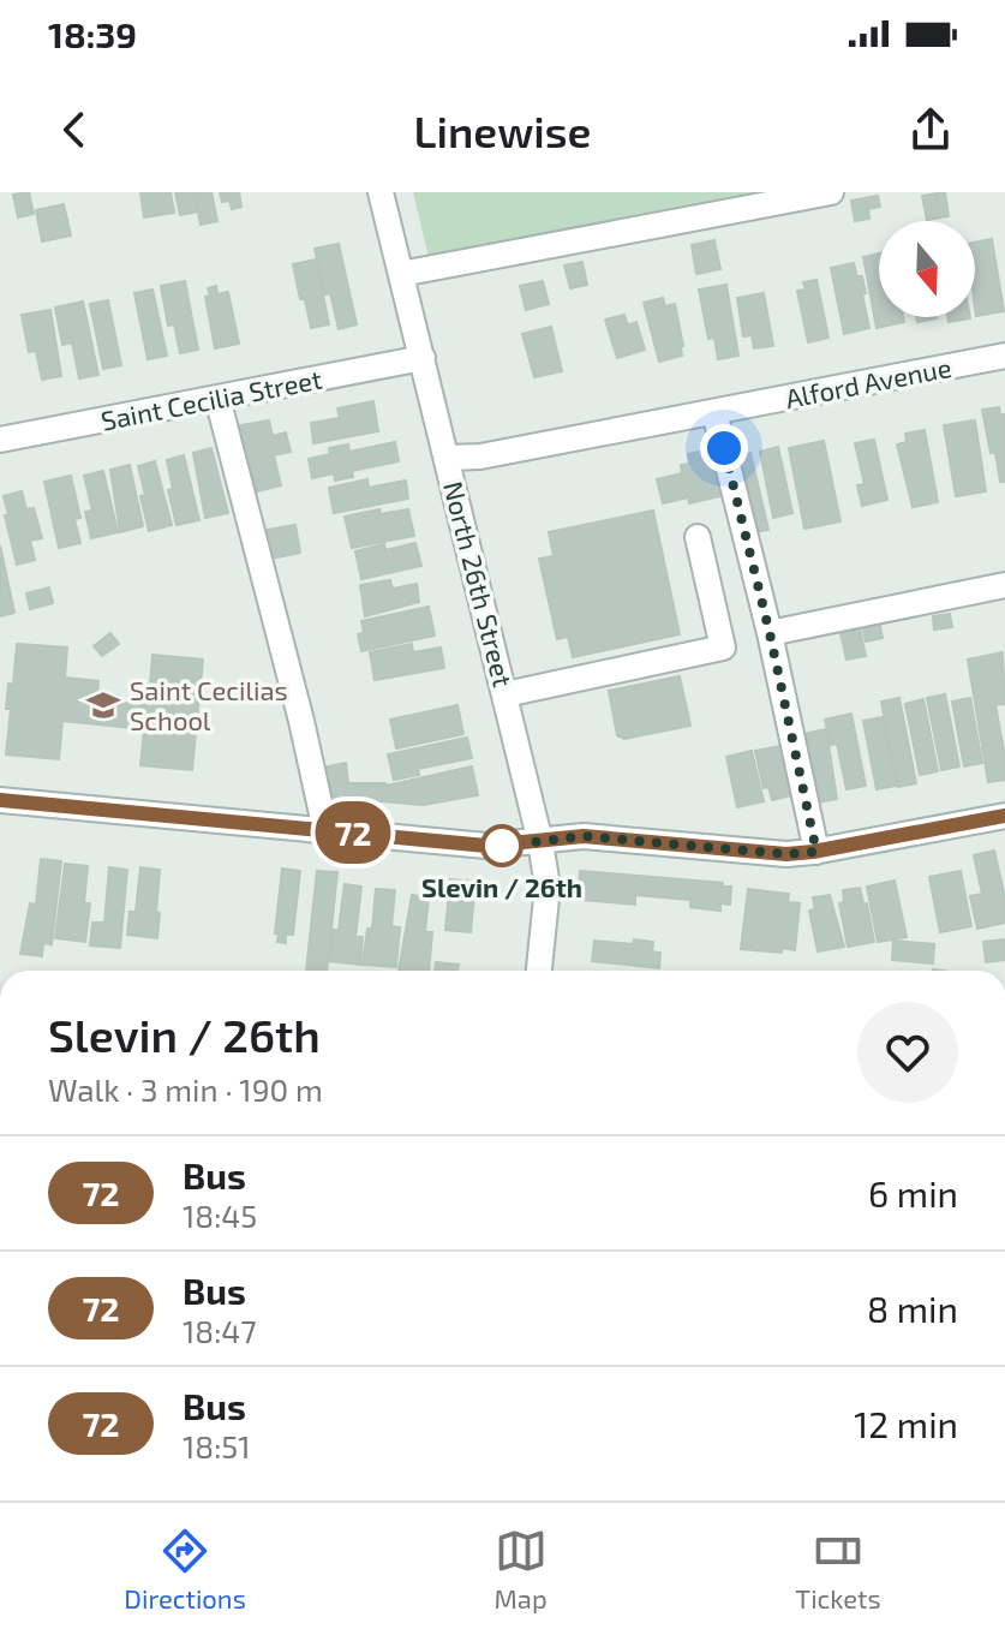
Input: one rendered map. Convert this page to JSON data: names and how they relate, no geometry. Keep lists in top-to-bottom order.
{
  "streets": {
    "street": ["Alford Avenue", "Saint Cecilia Street", "North 26th Street"]
  },
  "crossings": [
    ["Alford Avenue", "North 26th Street"],
    ["Saint Cecilia Street", "North 26th Street"]
  ],
  "places": {
    "school or university": ["Saint Cecilias School"],
    "other": ["Slevin / 26th"]
  },
  "lines": ["bus line 72"],
  "north": "bottom",
  "page": {
    "status": "18:39",
    "header": "Linewise",
    "on_map": "72",
    "heading": ["Slevin / 26th", "Walk · 3 min · 190 m"],
    "list": [
      {
        "mark": "72",
        "name": "Bus",
        "note": "18:45",
        "value": "6 min"
      },
      {
        "mark": "72",
        "name": "Bus",
        "note": "18:47",
        "value": "8 min"
      },
      {
        "mark": "72",
        "name": "Bus",
        "note": "18:51",
        "value": "12 min"
      }
    ],
    "tabs": ["Directions", "Map", "Tickets"]
  }
}
